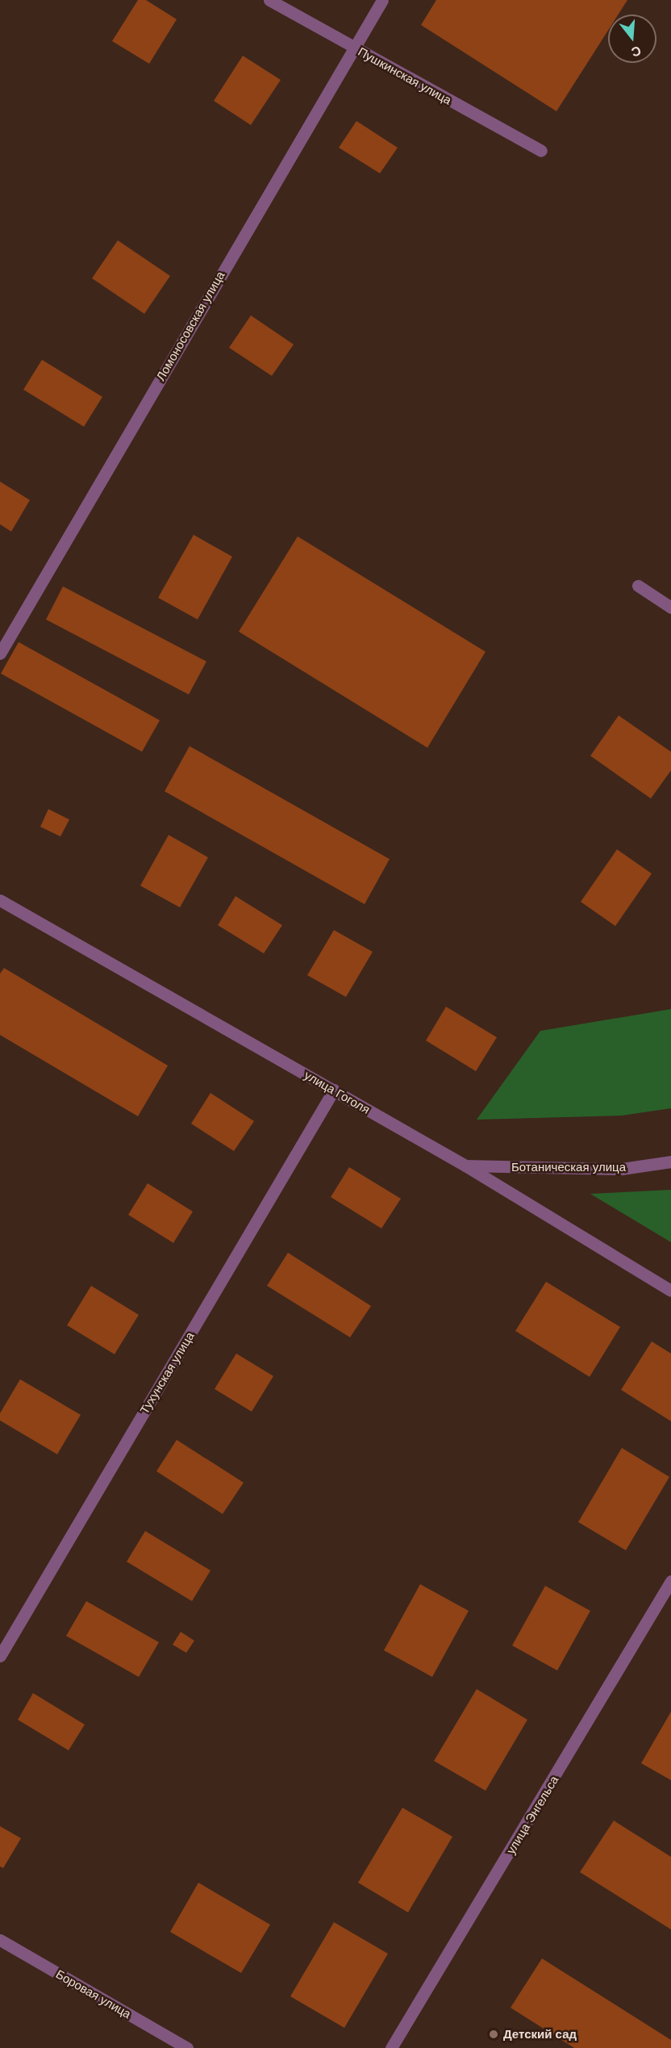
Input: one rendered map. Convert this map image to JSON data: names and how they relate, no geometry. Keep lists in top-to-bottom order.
{
  "streets": {
    "street": [
      "Пушкинская улица",
      "Ломоносовская улица",
      "улица Гоголя",
      "Ботаническая улица",
      "Тухунская улица",
      "улица Энгельса",
      "Боровая улица"
    ]
  },
  "crossings": [
    ["Пушкинская улица", "Ломоносовская улица"],
    ["улица Гоголя", "Ботаническая улица"],
    ["улица Гоголя", "Тухунская улица"]
  ],
  "places": ["Детский сад"],
  "north": "bottom"
}
